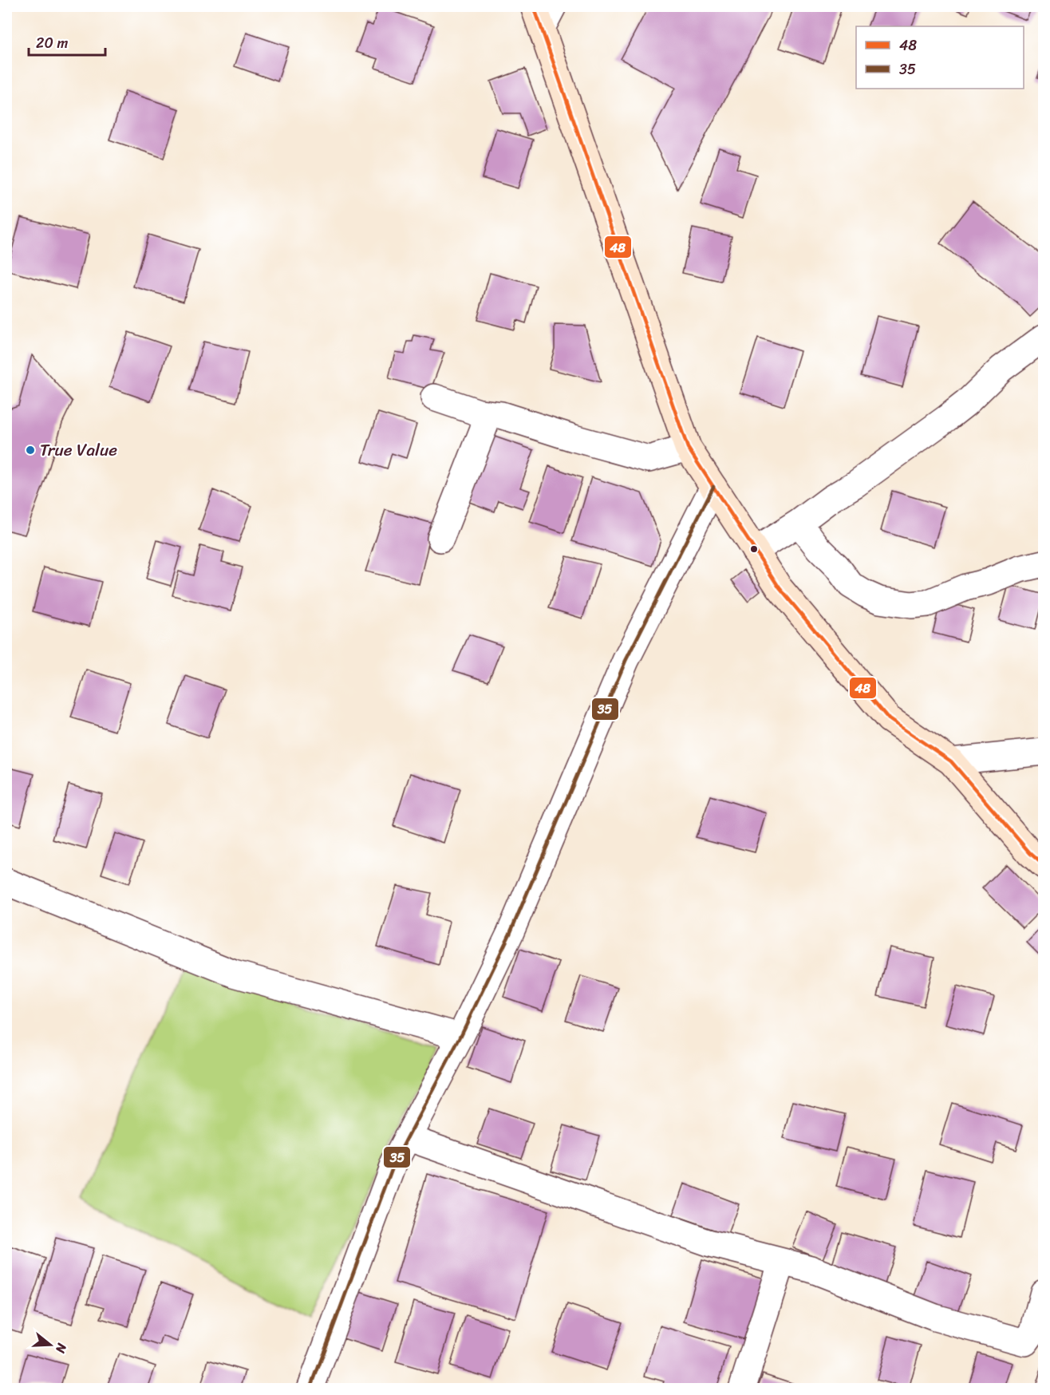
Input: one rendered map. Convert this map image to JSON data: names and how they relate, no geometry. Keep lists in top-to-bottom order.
{
  "places": ["True Value"],
  "lines": ["transit line 48", "transit line 35"],
  "legend": ["48", "35"],
  "scale_bar": "20 m",
  "north": "right"
}
